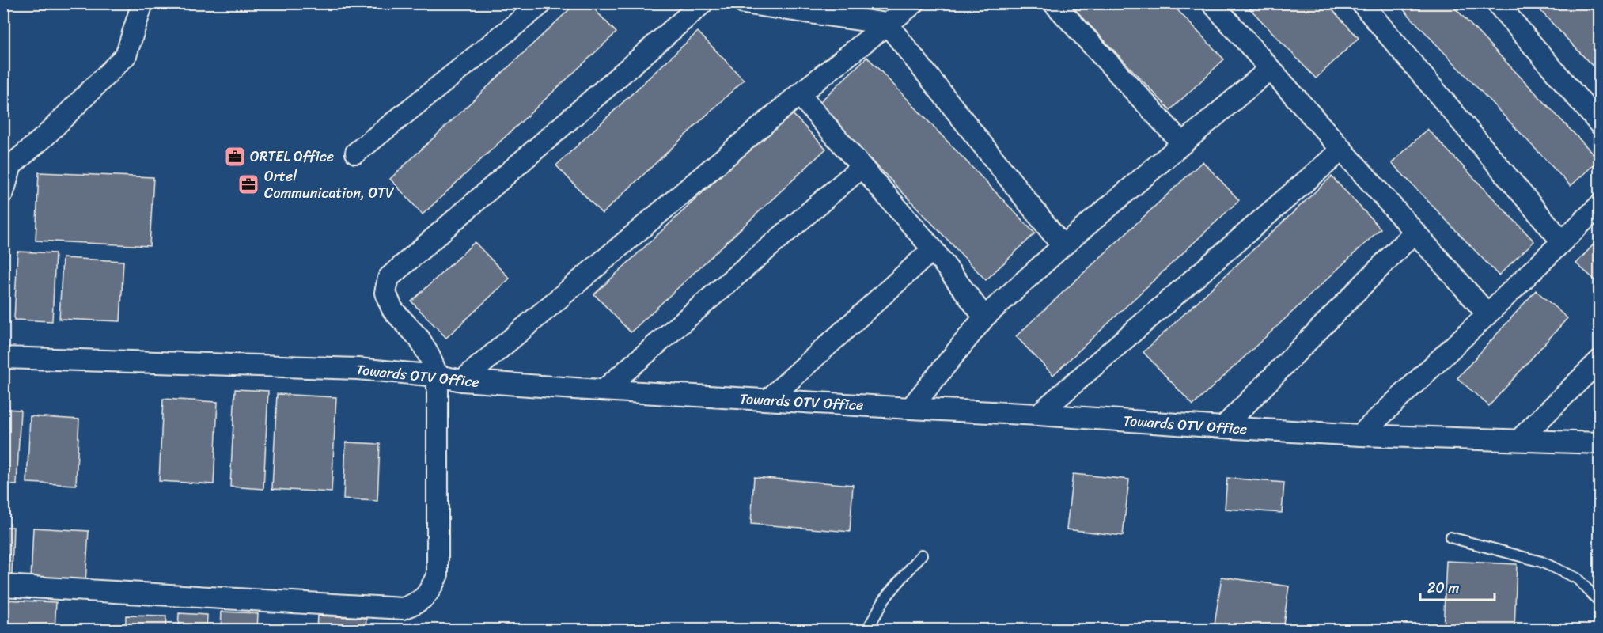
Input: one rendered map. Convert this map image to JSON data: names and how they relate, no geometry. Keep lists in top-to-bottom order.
{
  "streets": {
    "street": ["Towards OTV Office"]
  },
  "places": {
    "office": ["ORTEL Office", "Ortel Communication, OTV"]
  },
  "scale_bar": "20 m"
}
